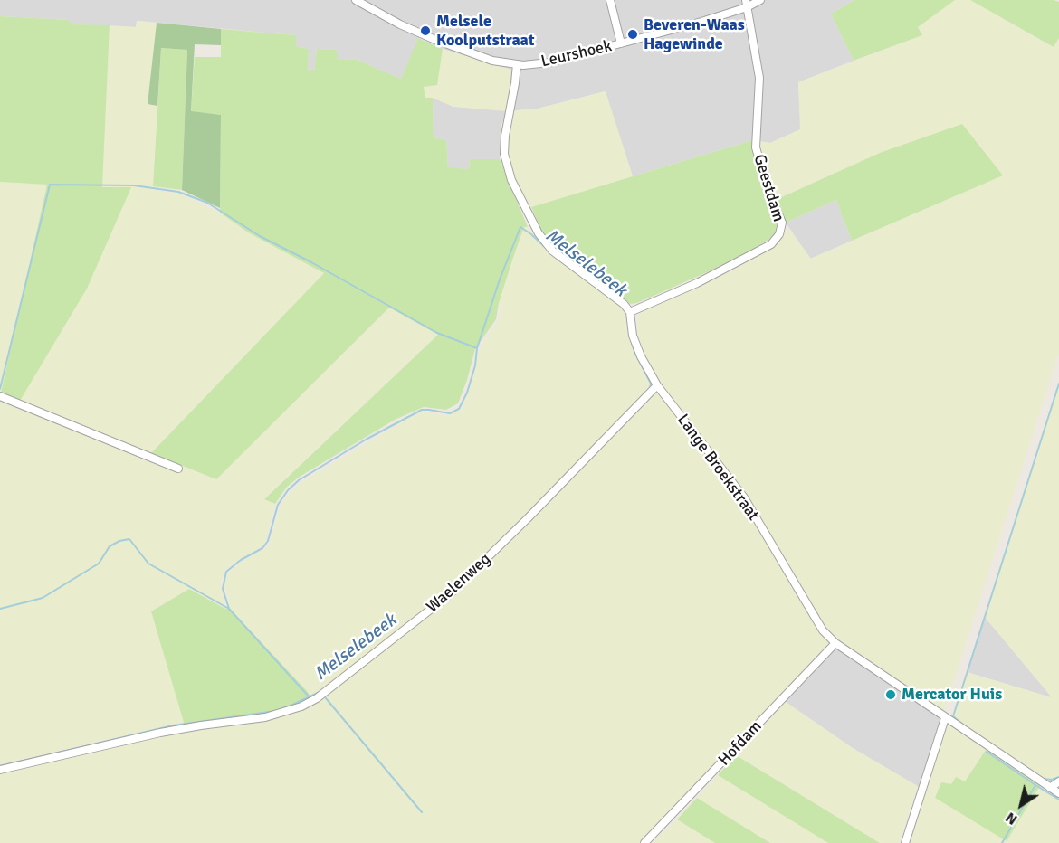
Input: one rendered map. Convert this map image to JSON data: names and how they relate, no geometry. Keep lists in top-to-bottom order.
{
  "streets": {
    "street": [
      "Leurshoek",
      "Geestdam",
      "Lange Broekstraat",
      "Waelenweg",
      "Hofdam"
    ]
  },
  "crossings": [
    ["Leurshoek", "Geestdam"],
    ["Geestdam", "Lange Broekstraat"],
    ["Lange Broekstraat", "Waelenweg"],
    ["Lange Broekstraat", "Hofdam"]
  ],
  "water": ["Melselebeek"],
  "places": ["Melsele Koolputstraat", "Beveren-Waas Hagewinde", "Mercator Huis"],
  "north": "bottom left"
}
